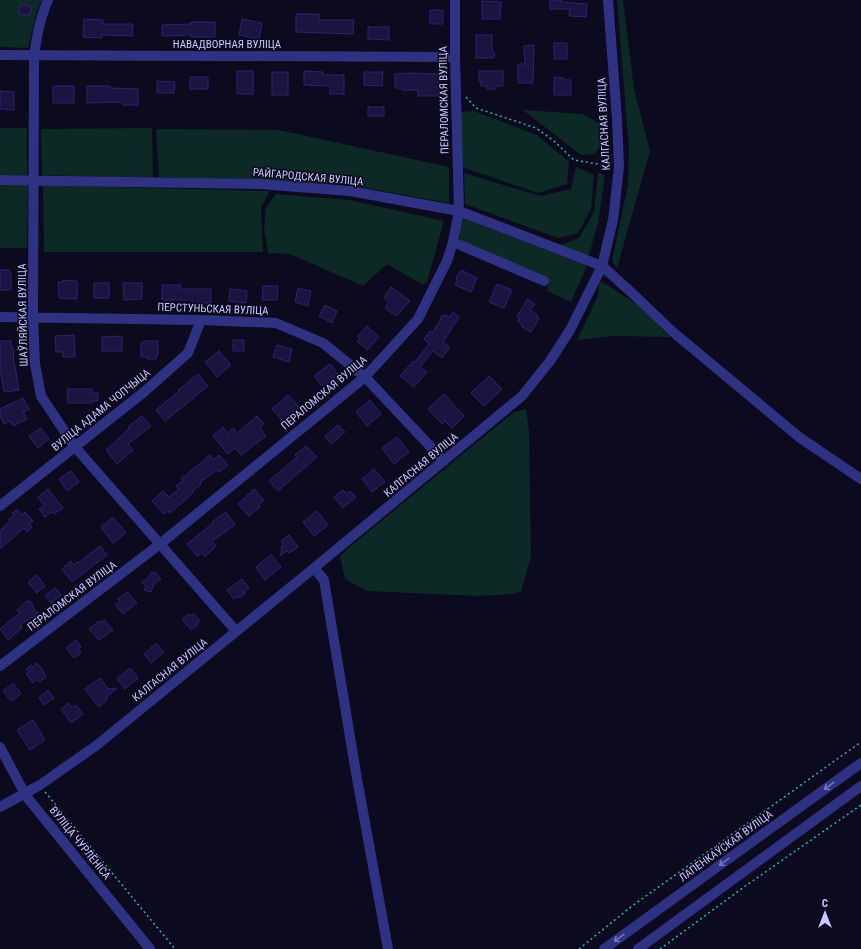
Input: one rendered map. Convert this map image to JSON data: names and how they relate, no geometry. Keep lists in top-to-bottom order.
{
  "streets": {
    "street": [
      "НАВАДВОРНАЯ ВУЛІЦА",
      "ПЕРАЛОМСКАЯ ВУЛІЦА",
      "КАЛГАСНАЯ ВУЛІЦА",
      "РАЙГАРОДСКАЯ ВУЛІЦА",
      "ПЕРСТУНЬСКАЯ ВУЛІЦА",
      "ШАЎЛЯЙСКАЯ ВУЛІЦА",
      "ВУЛІЦА АДАМА ЧОПЧЫЦА",
      "ВУЛІЦА ЧУРЛЁНІСА",
      "ЛАПЕНКАЎСКАЯ ВУЛІЦА"
    ]
  },
  "crossings": [
    ["НАВАДВОРНАЯ ВУЛІЦА", "ПЕРАЛОМСКАЯ ВУЛІЦА"],
    ["НАВАДВОРНАЯ ВУЛІЦА", "ШАЎЛЯЙСКАЯ ВУЛІЦА"],
    ["ПЕРАЛОМСКАЯ ВУЛІЦА", "РАЙГАРОДСКАЯ ВУЛІЦА"],
    ["ПЕРАЛОМСКАЯ ВУЛІЦА", "ПЕРСТУНЬСКАЯ ВУЛІЦА"],
    ["ПЕРАЛОМСКАЯ ВУЛІЦА", "ШАЎЛЯЙСКАЯ ВУЛІЦА"],
    ["КАЛГАСНАЯ ВУЛІЦА", "РАЙГАРОДСКАЯ ВУЛІЦА"],
    ["КАЛГАСНАЯ ВУЛІЦА", "ПЕРСТУНЬСКАЯ ВУЛІЦА"],
    ["КАЛГАСНАЯ ВУЛІЦА", "ШАЎЛЯЙСКАЯ ВУЛІЦА"],
    ["КАЛГАСНАЯ ВУЛІЦА", "ВУЛІЦА ЧУРЛЁНІСА"],
    ["РАЙГАРОДСКАЯ ВУЛІЦА", "ШАЎЛЯЙСКАЯ ВУЛІЦА"],
    ["ПЕРСТУНЬСКАЯ ВУЛІЦА", "ШАЎЛЯЙСКАЯ ВУЛІЦА"],
    ["ПЕРСТУНЬСКАЯ ВУЛІЦА", "ВУЛІЦА АДАМА ЧОПЧЫЦА"],
    ["ШАЎЛЯЙСКАЯ ВУЛІЦА", "ВУЛІЦА АДАМА ЧОПЧЫЦА"]
  ],
  "north": "top"
}
